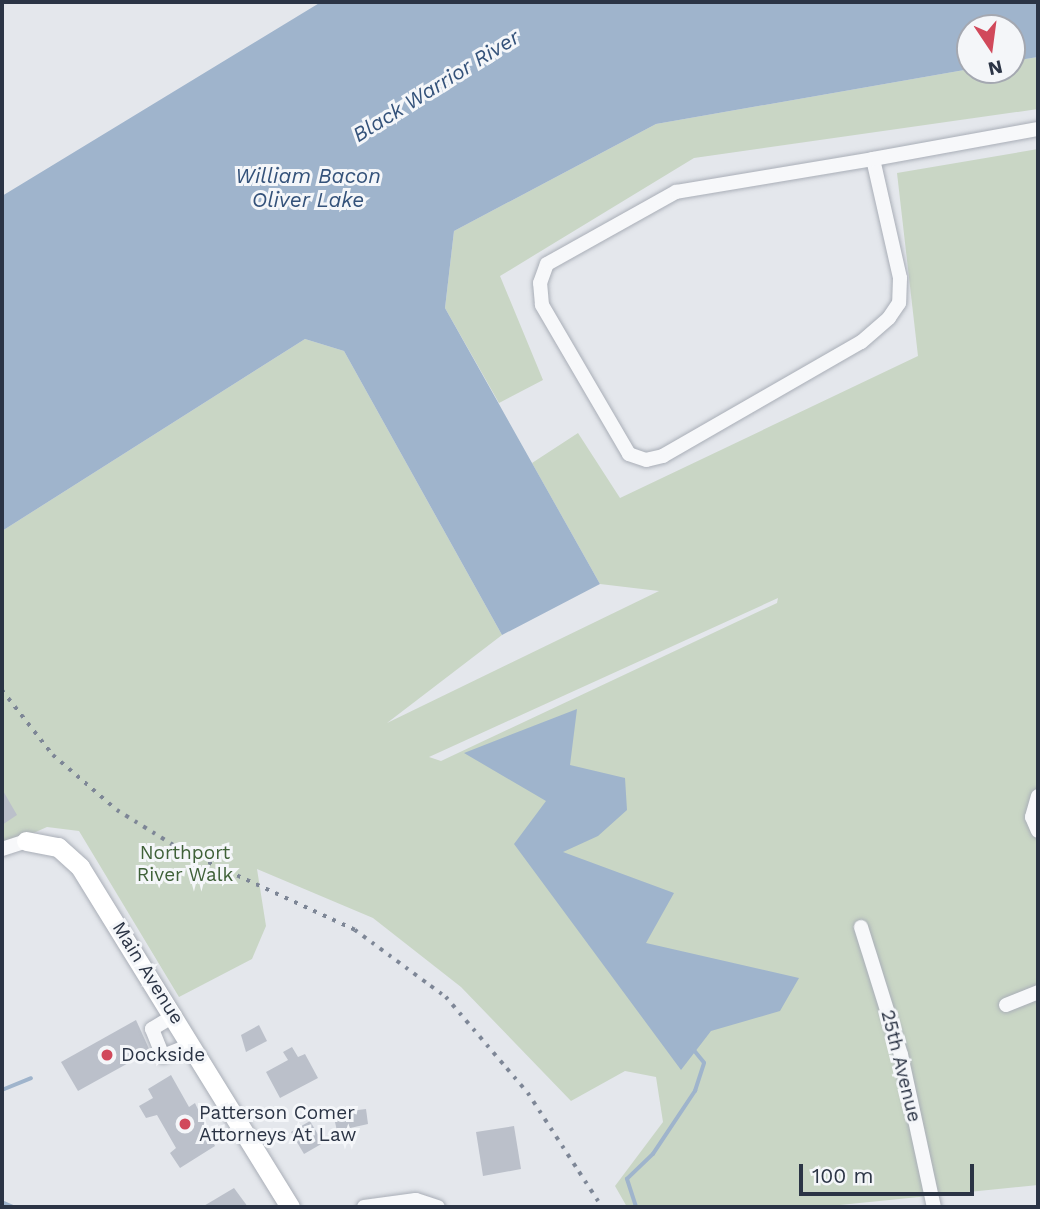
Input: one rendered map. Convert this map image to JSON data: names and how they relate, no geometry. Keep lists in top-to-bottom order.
{
  "streets": {
    "main road": ["Main Avenue"],
    "street": ["25th Avenue"]
  },
  "water": ["Black Warrior River", "William Bacon Oliver Lake"],
  "parks": ["Northport River Walk"],
  "places": ["Dockside", "Patterson Comer Attorneys At Law"],
  "scale_bar": "100 m",
  "north": "bottom"
}
